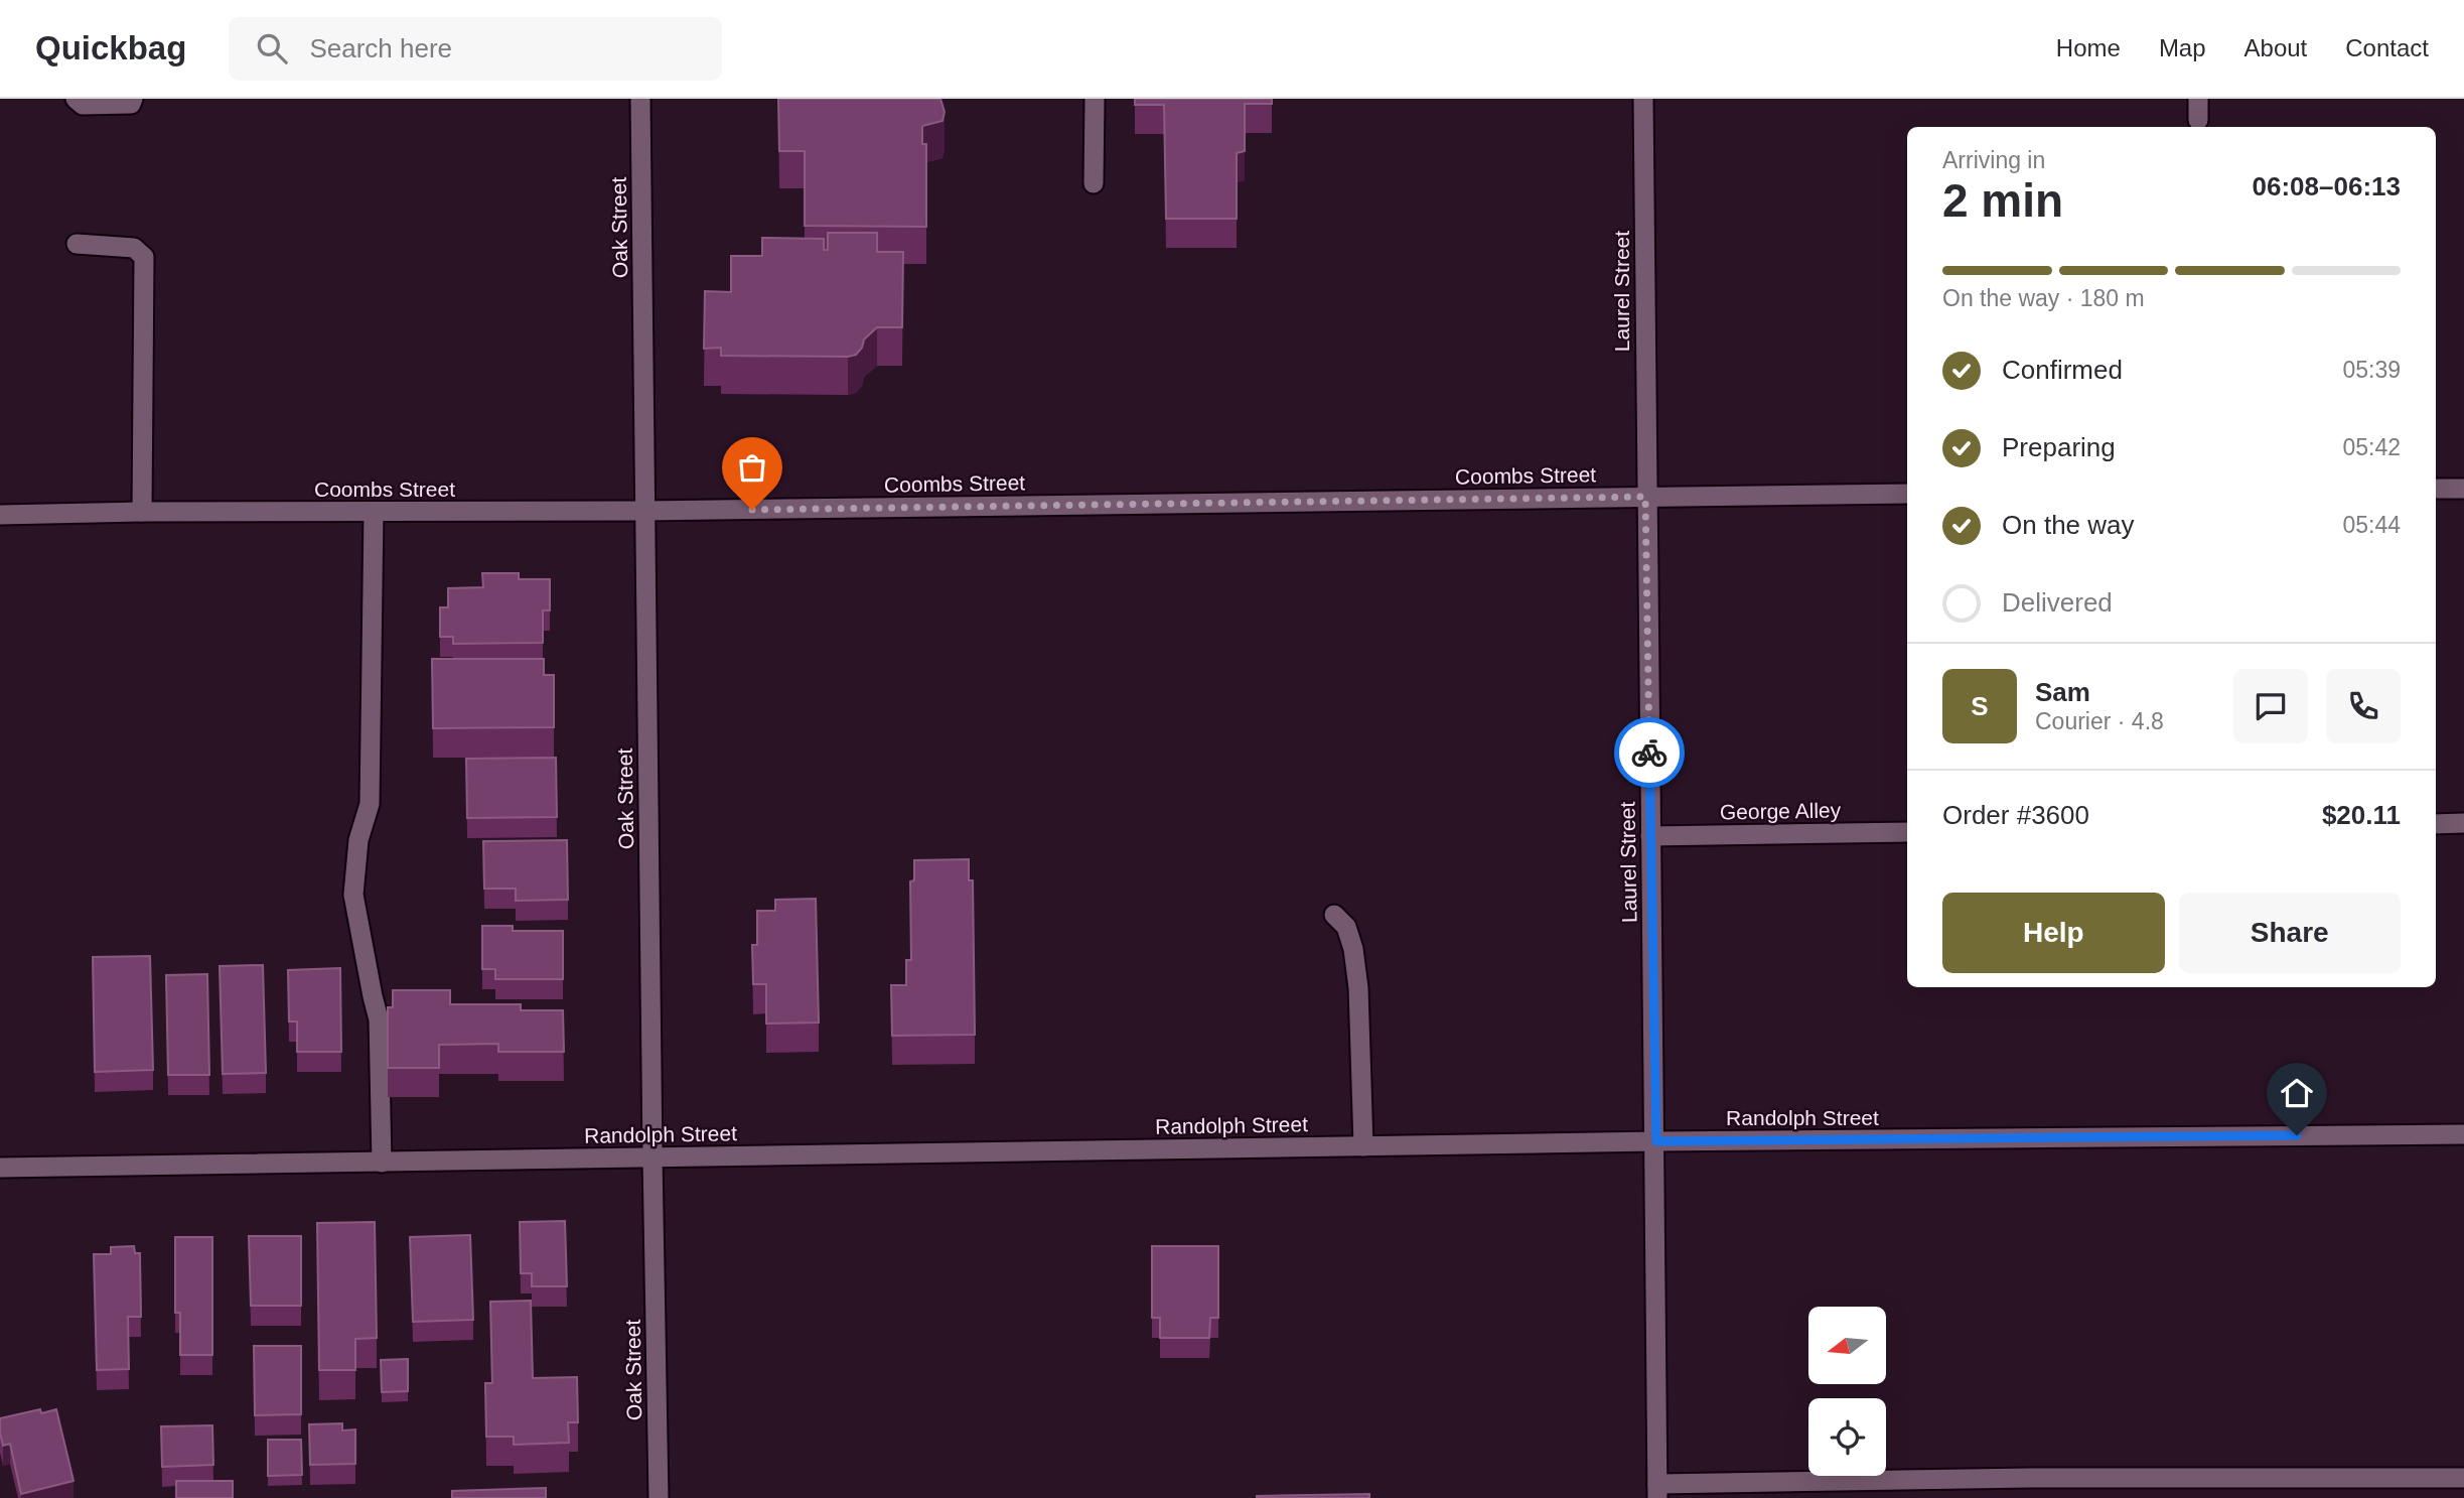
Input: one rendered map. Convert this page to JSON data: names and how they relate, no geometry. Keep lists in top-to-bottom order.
{
  "streets": {
    "street": [
      "Oak Street",
      "Laurel Street",
      "Coombs Street",
      "George Alley",
      "Randolph Street"
    ]
  },
  "crossings": [
    ["Oak Street", "Coombs Street"],
    ["Oak Street", "Randolph Street"],
    ["Laurel Street", "Coombs Street"],
    ["Laurel Street", "George Alley"],
    ["Laurel Street", "Randolph Street"]
  ],
  "north": "left",
  "page": {
    "header": "Quickbag",
    "search": "Search here",
    "nav": [
      "Home",
      "Map",
      "About",
      "Contact"
    ],
    "heading": ["2 min", "Arriving in", "06:08–06:13"],
    "panel": [
      "Sam",
      "Courier · 4.8",
      "Order #3600",
      "$20.11"
    ],
    "bar": "On the way · 180 m",
    "list": [
      ["Confirmed", "05:39"],
      ["Preparing", "05:42"],
      ["On the way", "05:44"],
      "Delivered"
    ],
    "round": "S",
    "buttons": ["Help", "Share"]
  }
}
